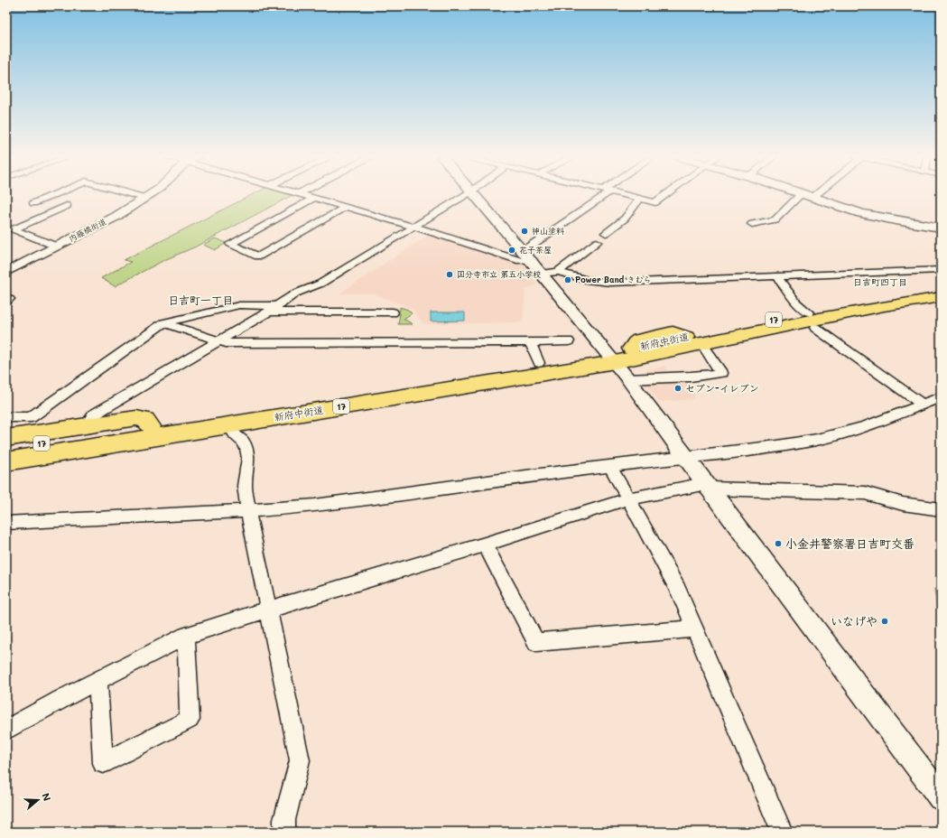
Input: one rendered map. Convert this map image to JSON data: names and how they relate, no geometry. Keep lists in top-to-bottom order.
{
  "streets": {
    "main road": ["17", "新府中街道"],
    "street": ["内藤橋街道"]
  },
  "crossings": [
    ["17", "新府中街道"]
  ],
  "districts": ["日吉町四丁目", "日吉町一丁目"],
  "places": [
    "神山塗料",
    "花子茶屋",
    "国分寺市立 第五小学校",
    "Power Band きむら",
    "セブン-イレブン",
    "小金井警察署日吉町交番",
    "いなげや"
  ],
  "north": "right"
}
